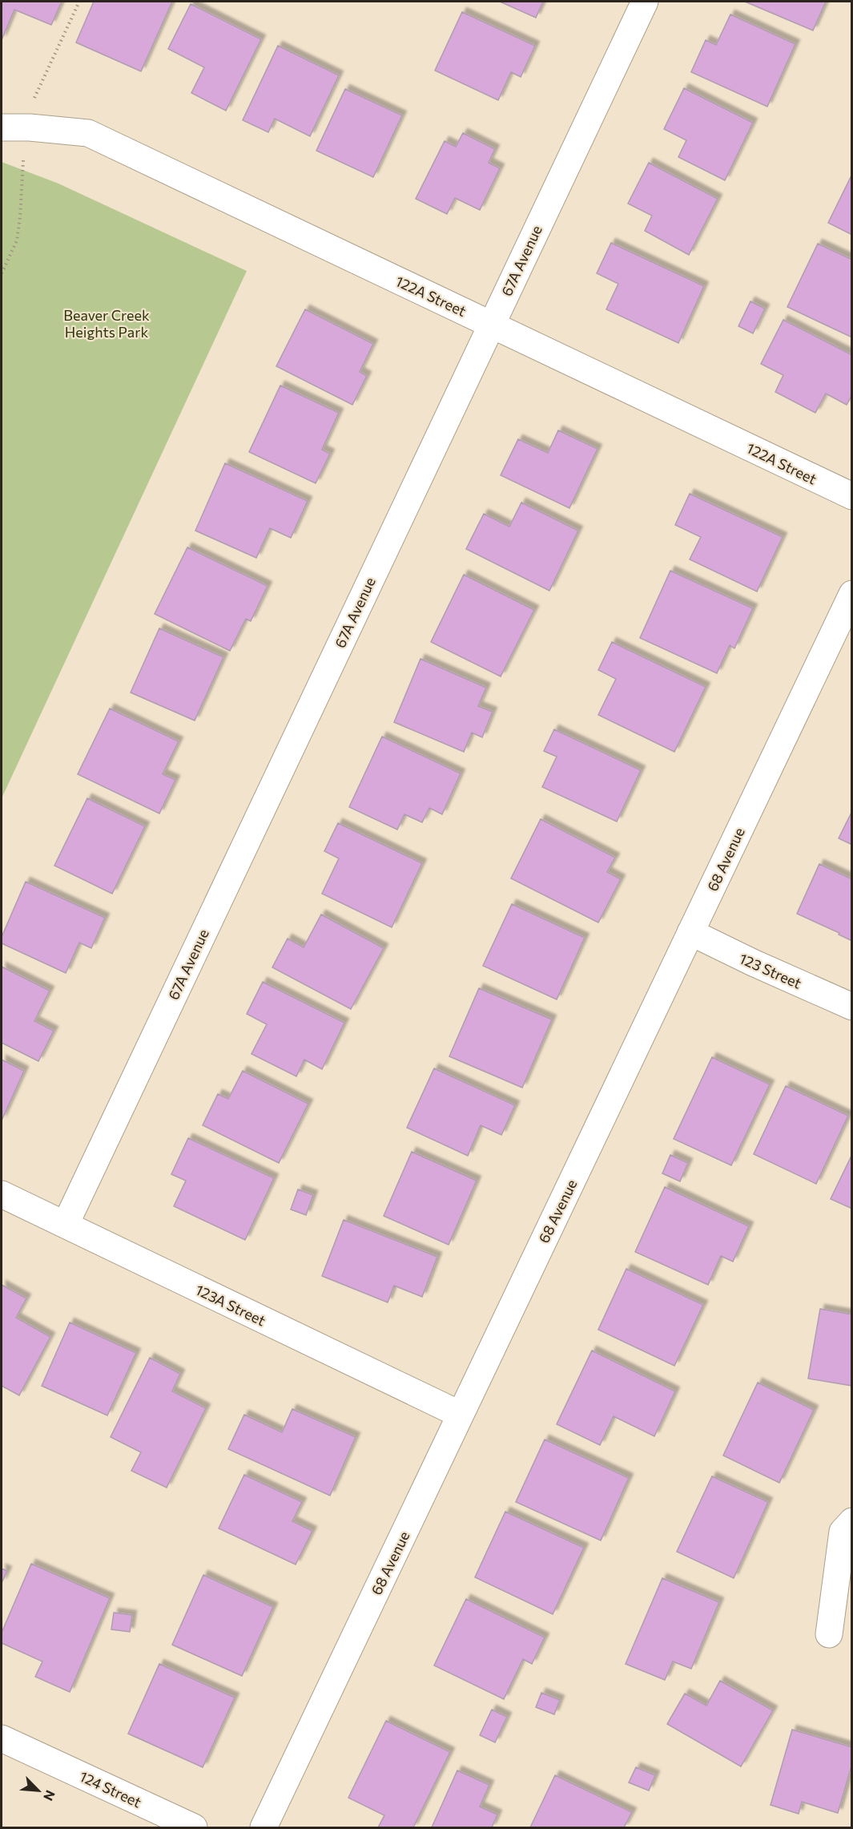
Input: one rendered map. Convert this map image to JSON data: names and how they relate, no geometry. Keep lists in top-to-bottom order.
{
  "streets": {
    "street": [
      "67A Avenue",
      "122A Street",
      "68 Avenue",
      "123 Street",
      "123A Street",
      "124 Street"
    ]
  },
  "crossings": [
    ["67A Avenue", "122A Street"],
    ["67A Avenue", "123A Street"],
    ["68 Avenue", "123 Street"],
    ["68 Avenue", "123A Street"]
  ],
  "parks": ["Beaver Creek Heights Park"],
  "north": "bottom right"
}
